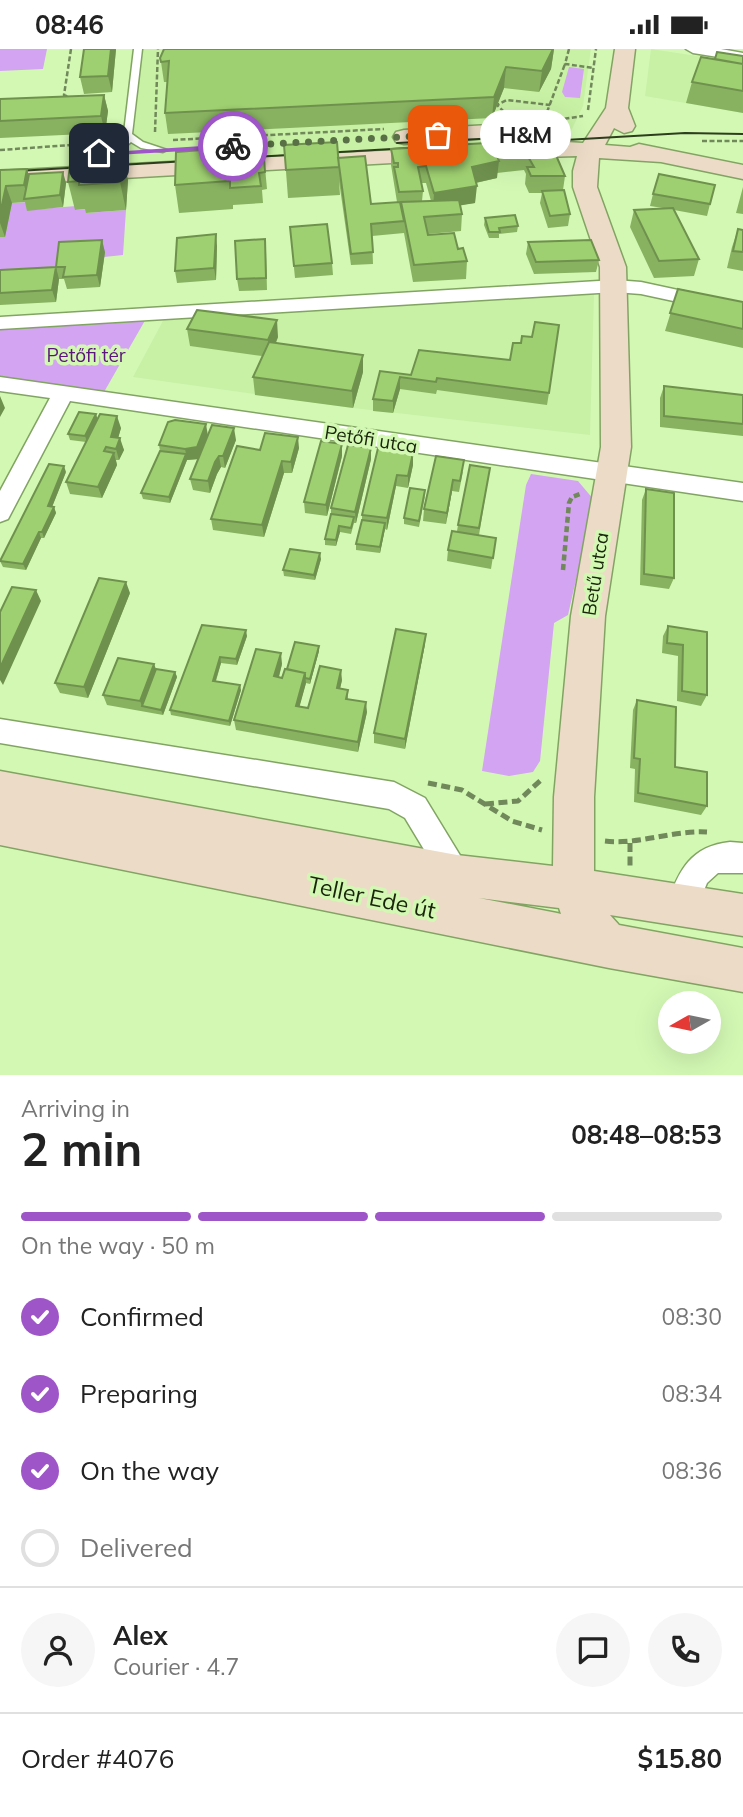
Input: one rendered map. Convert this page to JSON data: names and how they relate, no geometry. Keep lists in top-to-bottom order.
{
  "streets": {
    "main road": ["Betű utca", "Teller Ede út"],
    "street": ["Petőfi utca"]
  },
  "crossings": [
    ["Petőfi utca", "Betű utca"],
    ["Betű utca", "Teller Ede út"]
  ],
  "parks": ["Petőfi tér"],
  "places": ["H&M"],
  "north": "left",
  "page": {
    "status": "08:46",
    "bubble": "H&M",
    "heading": ["2 min", "Arriving in", "08:48–08:53"],
    "panel": [
      "Alex",
      "Courier · 4.7",
      "Order #4076",
      "$15.80"
    ],
    "bar": "On the way · 50 m",
    "list": [
      ["Confirmed", "08:30"],
      ["Preparing", "08:34"],
      ["On the way", "08:36"],
      "Delivered"
    ]
  }
}
